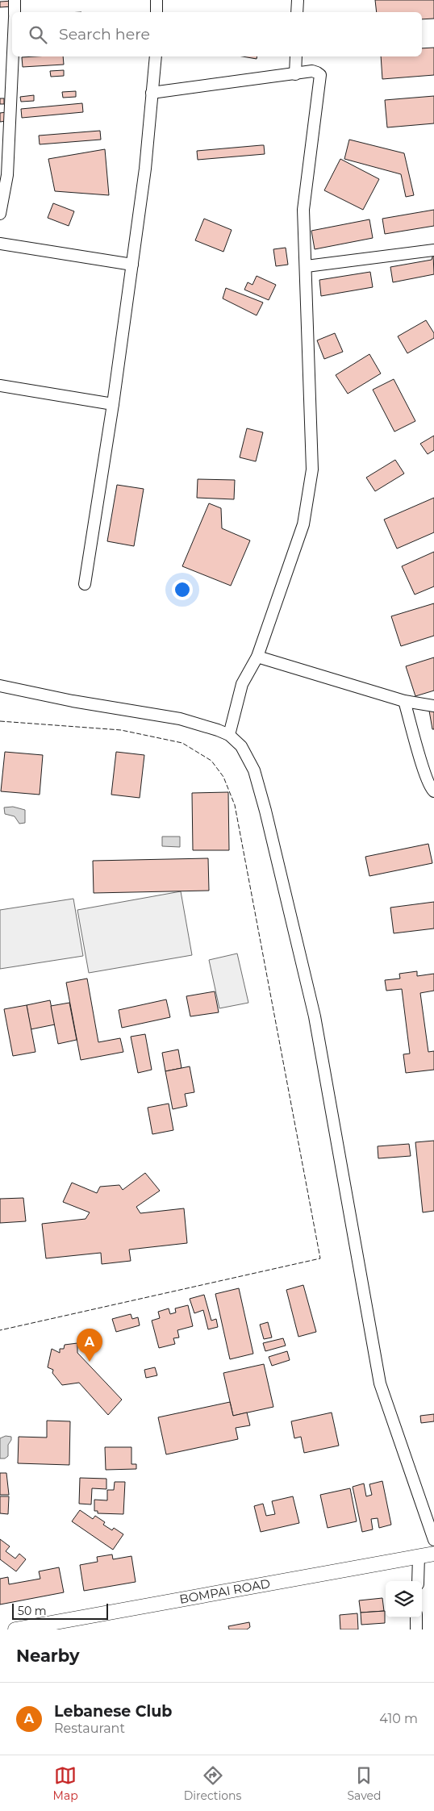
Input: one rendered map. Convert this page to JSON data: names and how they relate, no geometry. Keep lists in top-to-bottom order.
{
  "streets": {
    "street": ["BOMPAI ROAD"]
  },
  "scale_bar": "50 m",
  "page": {
    "search": "Search here",
    "pins": "A",
    "scale": "50 m",
    "heading": "Nearby",
    "list": [
      {
        "mark": "A",
        "name": "Lebanese Club",
        "note": "Restaurant",
        "value": "410 m"
      }
    ],
    "nav": ["Map", "Directions", "Saved"]
  }
}
